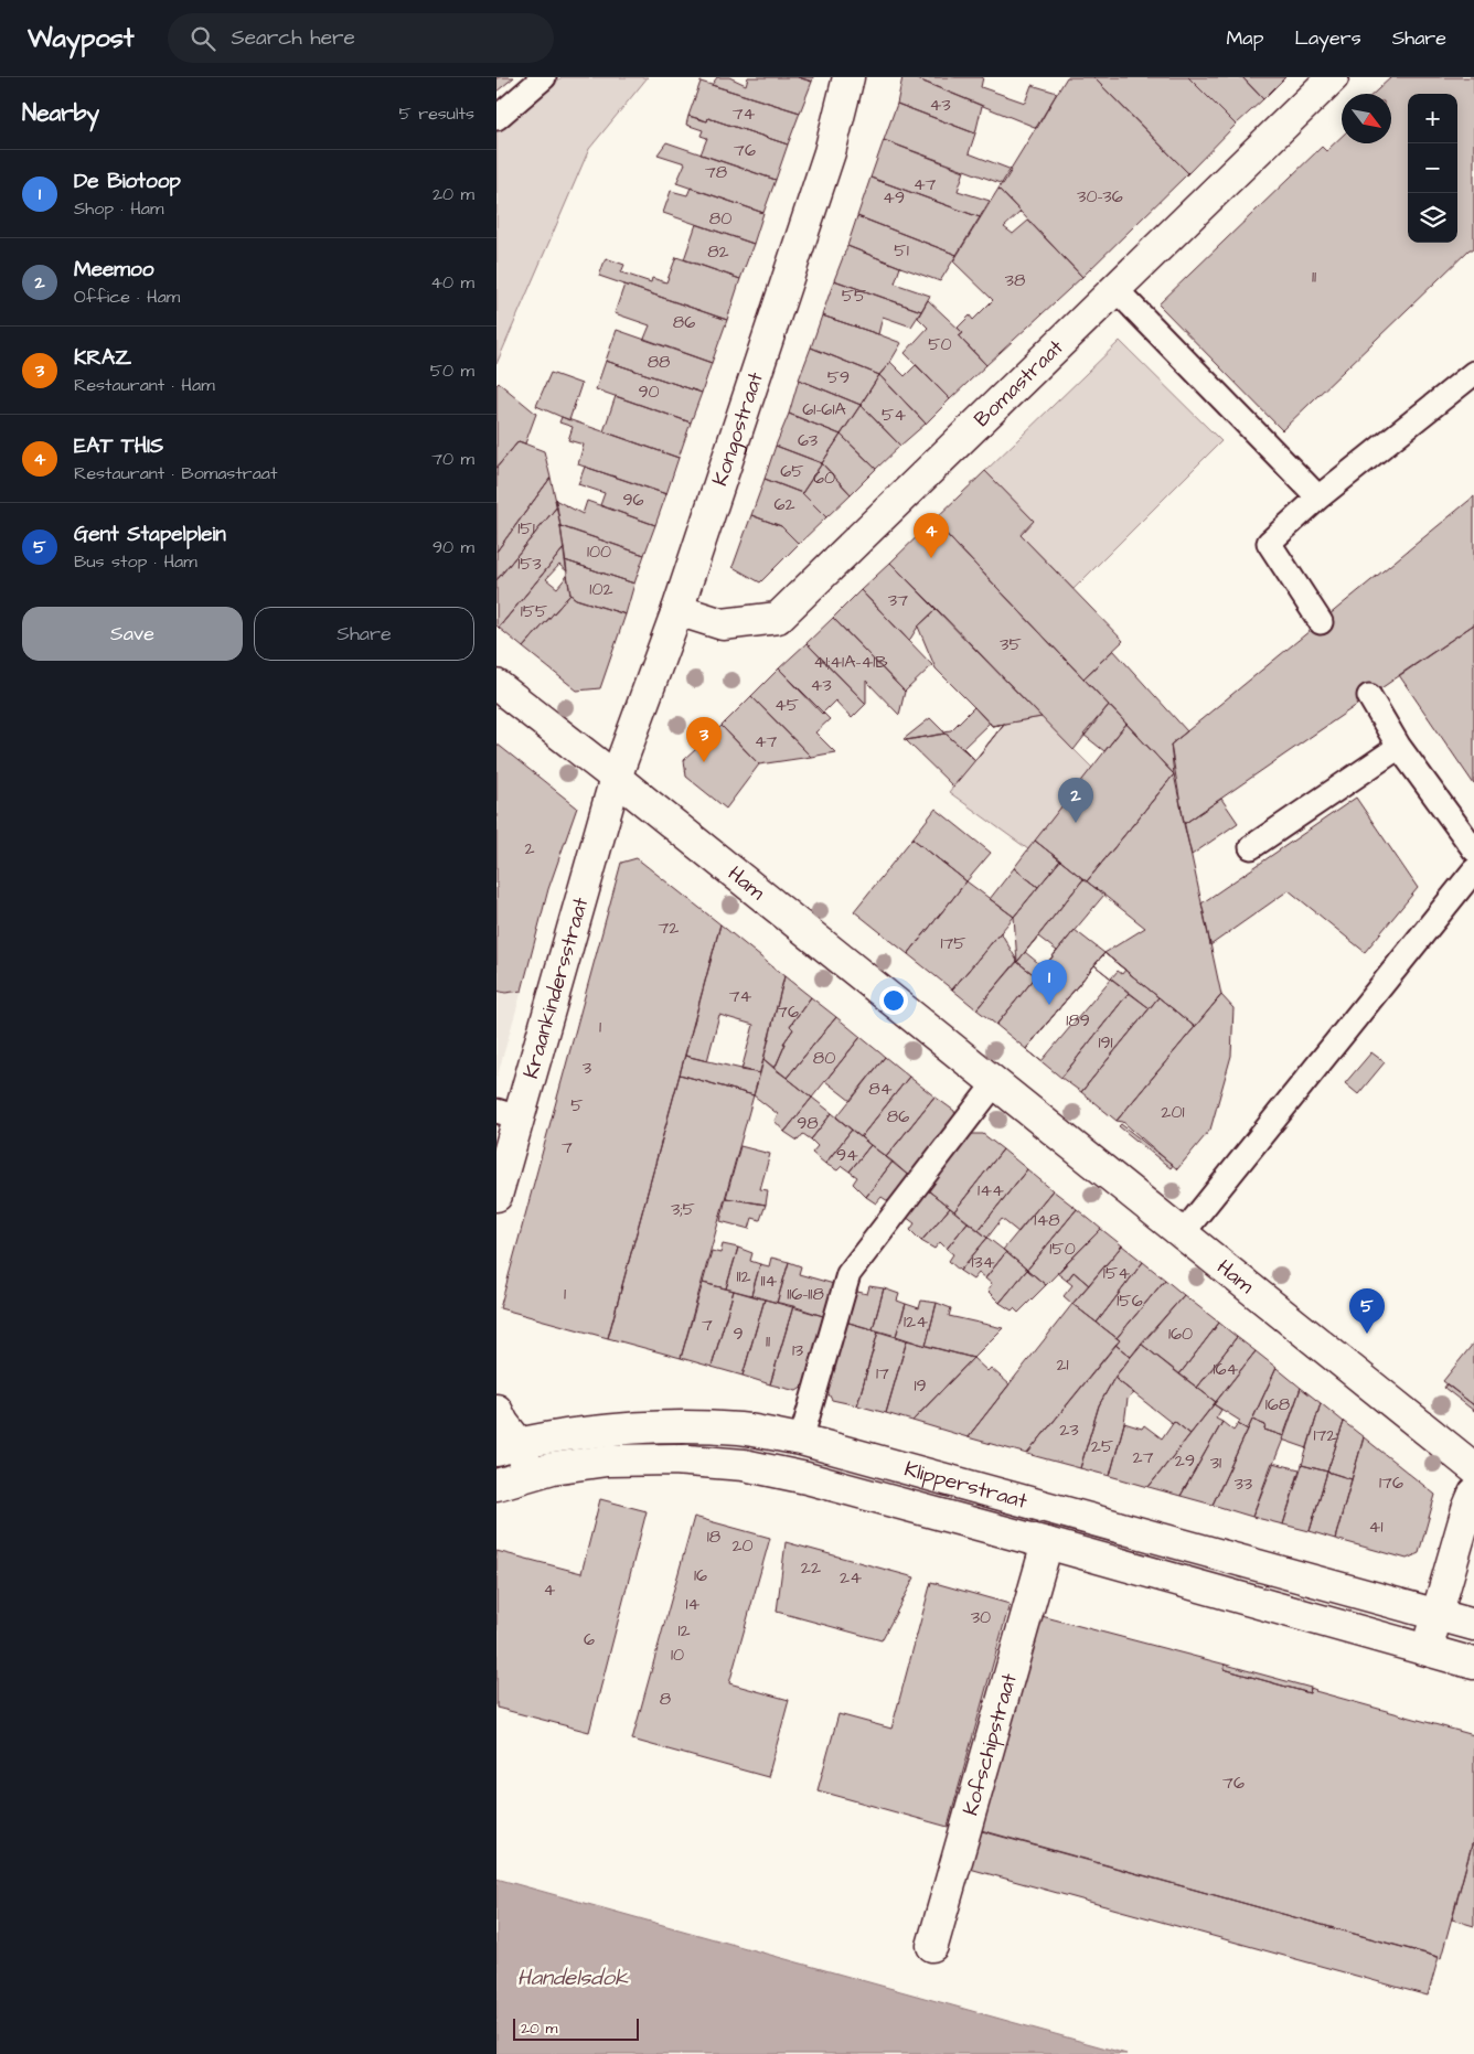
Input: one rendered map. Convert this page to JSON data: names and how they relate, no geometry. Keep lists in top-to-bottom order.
{
  "streets": {
    "street": [
      "Bomastraat",
      "Kongostraat",
      "Ham",
      "Kraankindersstraat",
      "Klipperstraat",
      "Kofschipstraat"
    ]
  },
  "crossings": [
    ["Bomastraat", "Kongostraat"],
    ["Kongostraat", "Ham"],
    ["Kongostraat", "Kraankindersstraat"],
    ["Ham", "Kraankindersstraat"],
    ["Klipperstraat", "Kofschipstraat"]
  ],
  "water": ["Handelsdok"],
  "house_numbers": [
    "43",
    "74",
    "76",
    "78",
    "47",
    "30-36",
    "49",
    "80",
    "51",
    "82",
    "11",
    "38",
    "55",
    "86",
    "50",
    "88",
    "59",
    "90",
    "61-61A",
    "54",
    "63",
    "65",
    "60",
    "96",
    "62",
    "151",
    "100",
    "153",
    "102",
    "37",
    "155",
    "35",
    "41;41A-41B",
    "43",
    "45",
    "47",
    "2",
    "72",
    "175",
    "74",
    "76",
    "189",
    "1",
    "191",
    "80",
    "3",
    "84",
    "5",
    "201",
    "86",
    "98",
    "7",
    "94",
    "144",
    "3;5",
    "148",
    "150",
    "134",
    "154",
    "112",
    "114",
    "1",
    "116-118",
    "156",
    "124",
    "7",
    "9",
    "160",
    "11",
    "13",
    "21",
    "164",
    "17",
    "19",
    "168",
    "23",
    "172",
    "25",
    "27",
    "29",
    "31",
    "176",
    "33",
    "41",
    "18",
    "20",
    "22",
    "16",
    "24",
    "4",
    "14",
    "30",
    "12",
    "6",
    "10",
    "8",
    "76"
  ],
  "scale_bar": "20 m",
  "north": "bottom right",
  "page": {
    "header": "Waypost",
    "search": "Search here",
    "nav": ["Map", "Layers", "Share"],
    "heading": ["Nearby", "5 results"],
    "map_buttons": ["+", "−"],
    "list": [
      {
        "mark": "1",
        "name": "De Biotoop",
        "note": "Shop · Ham",
        "value": "20 m"
      },
      {
        "mark": "2",
        "name": "Meemoo",
        "note": "Office · Ham",
        "value": "40 m"
      },
      {
        "mark": "3",
        "name": "KRAZ",
        "note": "Restaurant · Ham",
        "value": "50 m"
      },
      {
        "mark": "4",
        "name": "EAT THIS",
        "note": "Restaurant · Bomastraat",
        "value": "70 m"
      },
      {
        "mark": "5",
        "name": "Gent Stapelplein",
        "note": "Bus stop · Ham",
        "value": "90 m"
      }
    ],
    "pins": [
      "4",
      "3",
      "2",
      "1",
      "5"
    ],
    "buttons": ["Save", "Share"],
    "scale": "20 m"
  }
}
